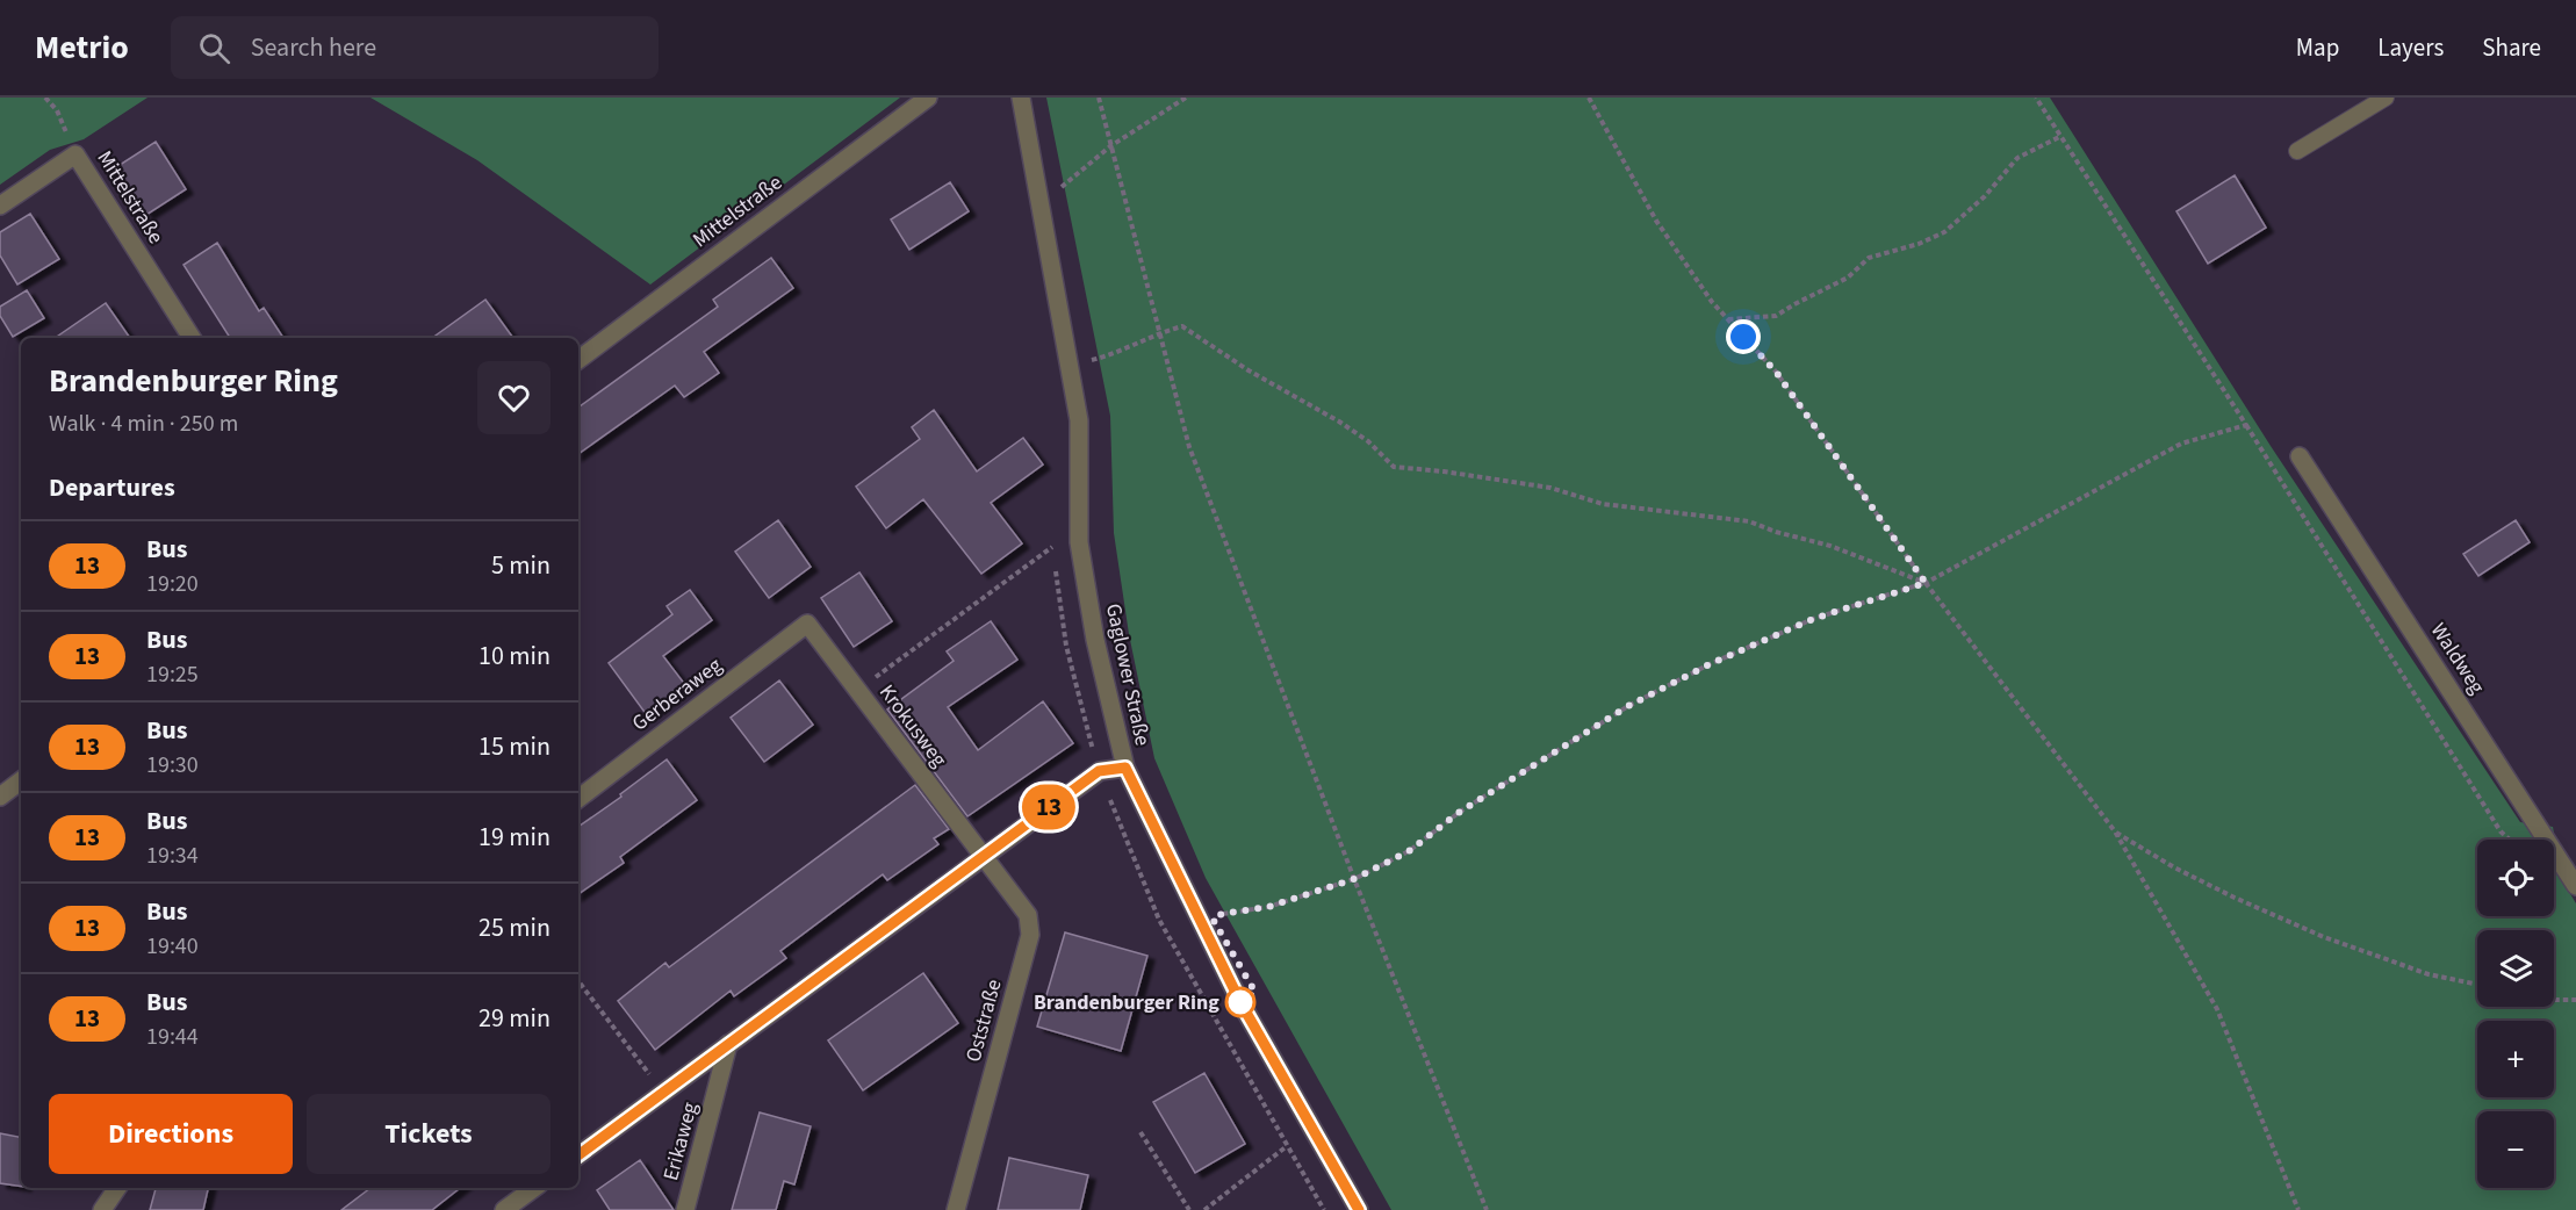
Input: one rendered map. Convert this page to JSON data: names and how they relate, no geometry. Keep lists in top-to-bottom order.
{
  "streets": {
    "street": [
      "Mittelstraße",
      "Waldweg",
      "Gaglower Straße",
      "Gerberaweg",
      "Krokusweg",
      "Oststraße",
      "Erikaweg"
    ]
  },
  "crossings": [
    ["Gerberaweg", "Krokusweg"],
    ["Krokusweg", "Oststraße"]
  ],
  "places": ["Brandenburger Ring"],
  "lines": ["bus line 13"],
  "page": {
    "header": "Metrio",
    "search": "Search here",
    "nav": ["Map", "Layers", "Share"],
    "on_map": "13",
    "heading": [
      ["Brandenburger Ring", "Walk · 4 min · 250 m"],
      "Departures"
    ],
    "list": [
      {
        "mark": "13",
        "name": "Bus",
        "note": "19:20",
        "value": "5 min"
      },
      {
        "mark": "13",
        "name": "Bus",
        "note": "19:25",
        "value": "10 min"
      },
      {
        "mark": "13",
        "name": "Bus",
        "note": "19:30",
        "value": "15 min"
      },
      {
        "mark": "13",
        "name": "Bus",
        "note": "19:34",
        "value": "19 min"
      },
      {
        "mark": "13",
        "name": "Bus",
        "note": "19:40",
        "value": "25 min"
      },
      {
        "mark": "13",
        "name": "Bus",
        "note": "19:44",
        "value": "29 min"
      }
    ],
    "map_buttons": ["+", "−"],
    "buttons": ["Directions", "Tickets"]
  }
}
